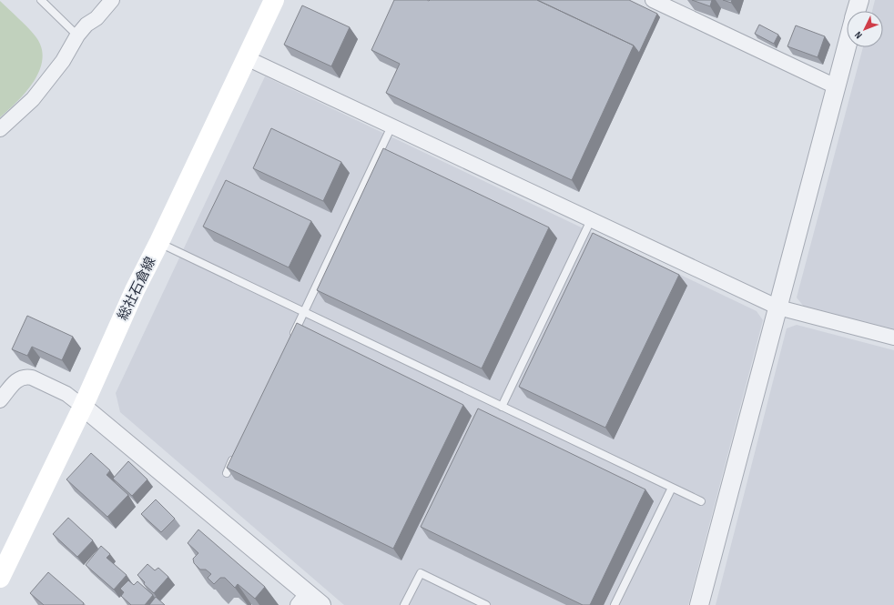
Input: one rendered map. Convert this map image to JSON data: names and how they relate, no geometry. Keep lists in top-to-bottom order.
{
  "streets": {
    "main road": ["総社石倉線"]
  },
  "north": "bottom left"
}
